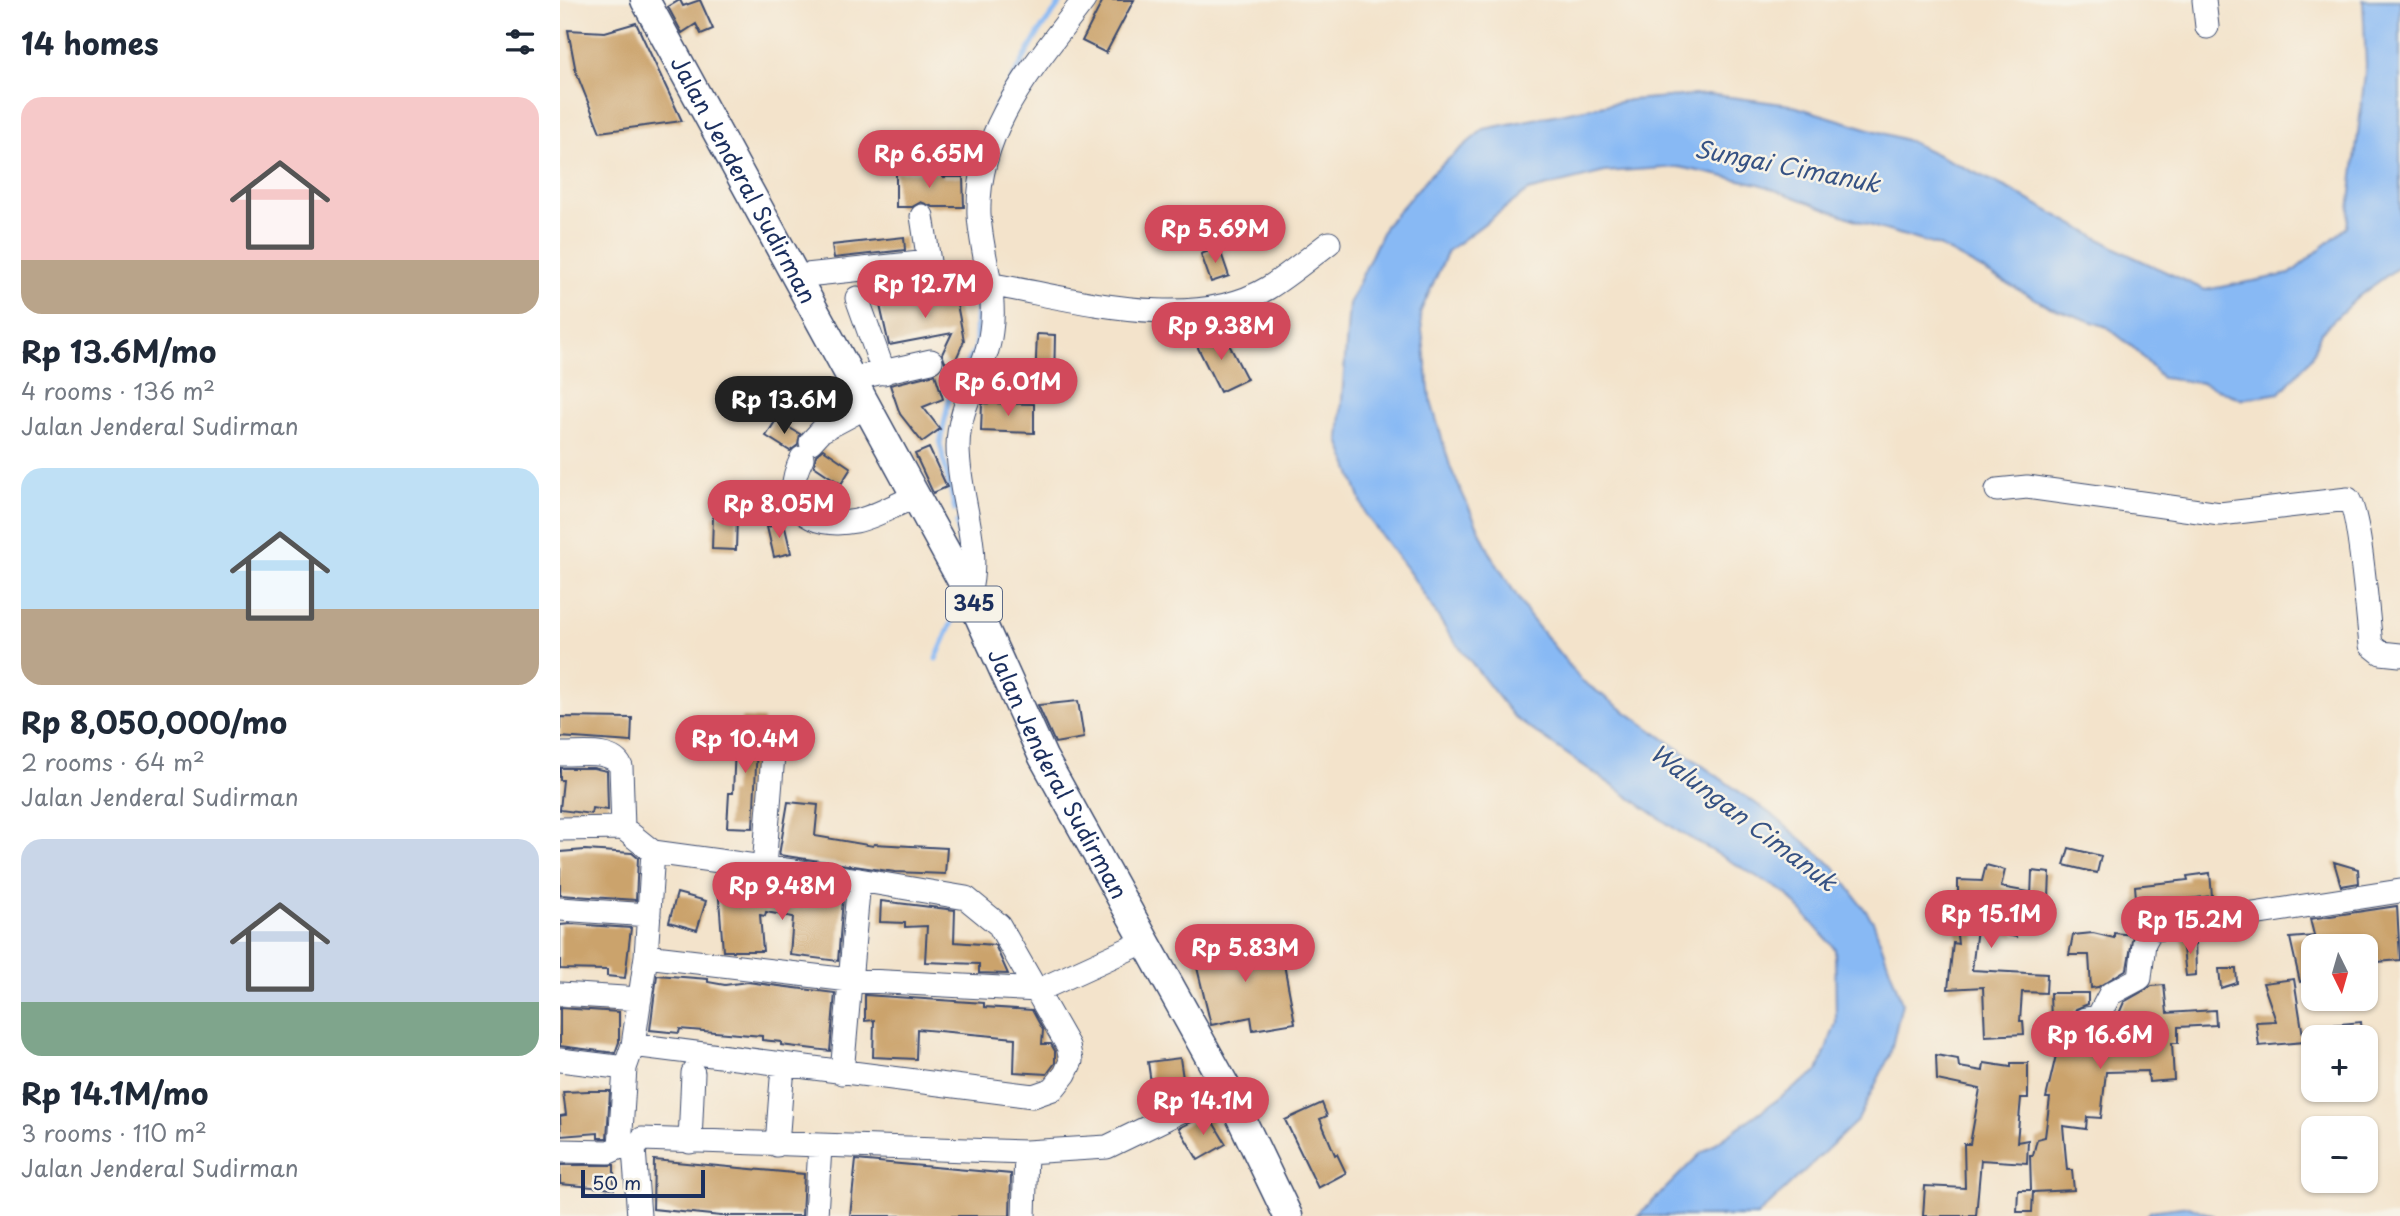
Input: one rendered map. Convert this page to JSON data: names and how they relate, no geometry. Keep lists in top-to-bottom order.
{
  "streets": {
    "main road": ["Jalan Jenderal Sudirman", "345"]
  },
  "water": ["Sungai Cimanuk", "Walungan Cimanuk"],
  "scale_bar": "50 m",
  "north": "bottom",
  "page": {
    "heading": "14 homes",
    "list": [
      {
        "name": "Rp 13.6M/mo",
        "note": "4 rooms · 136 m² · Jalan Jenderal Sudirman"
      },
      {
        "name": "Rp 8,050,000/mo",
        "note": "2 rooms · 64 m² · Jalan Jenderal Sudirman"
      },
      {
        "name": "Rp 14.1M/mo",
        "note": "3 rooms · 110 m² · Jalan Jenderal Sudirman"
      }
    ],
    "price": [
      "Rp 6.65M",
      "Rp 5.69M",
      "Rp 12.7M",
      "Rp 9.38M",
      "Rp 6.01M",
      "Rp 13.6M",
      "Rp 8.05M",
      "Rp 10.4M",
      "Rp 9.48M",
      "Rp 15.1M",
      "Rp 15.2M",
      "Rp 5.83M",
      "Rp 16.6M",
      "Rp 14.1M"
    ],
    "map_buttons": ["+", "−"],
    "scale": "50 m"
  }
}
